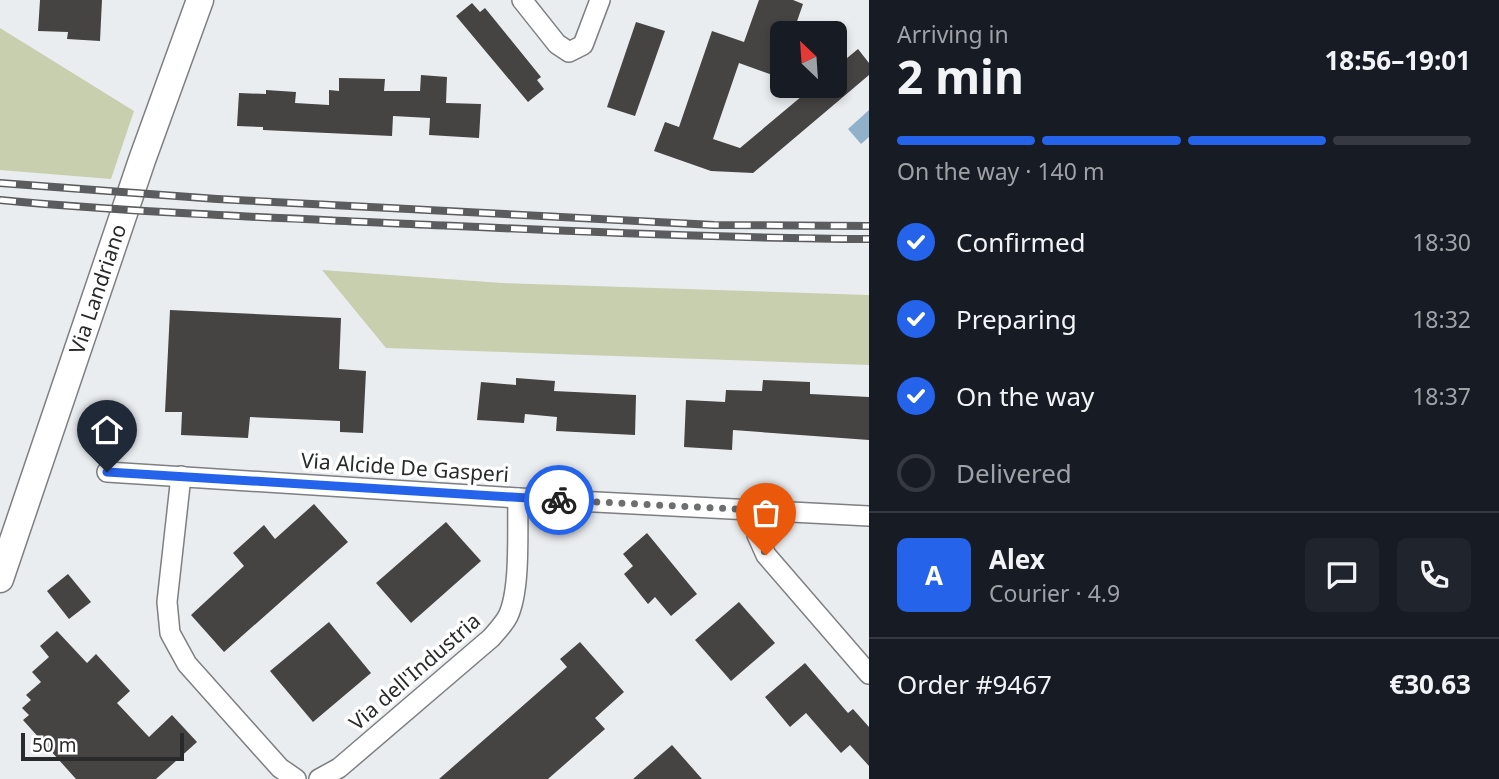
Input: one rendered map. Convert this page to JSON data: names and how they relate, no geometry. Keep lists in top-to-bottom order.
{
  "streets": {
    "street": ["Via Landriano", "Via Alcide De Gasperi", "Via dell'Industria"]
  },
  "crossings": [
    ["Via Alcide De Gasperi", "Via dell'Industria"]
  ],
  "scale_bar": "50 m",
  "north": "top left",
  "page": {
    "heading": ["2 min", "Arriving in", "18:56–19:01"],
    "panel": [
      "Alex",
      "Courier · 4.9",
      "Order #9467",
      "€30.63"
    ],
    "bar": "On the way · 140 m",
    "list": [
      ["Confirmed", "18:30"],
      ["Preparing", "18:32"],
      ["On the way", "18:37"],
      "Delivered"
    ],
    "round": "A",
    "scale": "50 m"
  }
}
